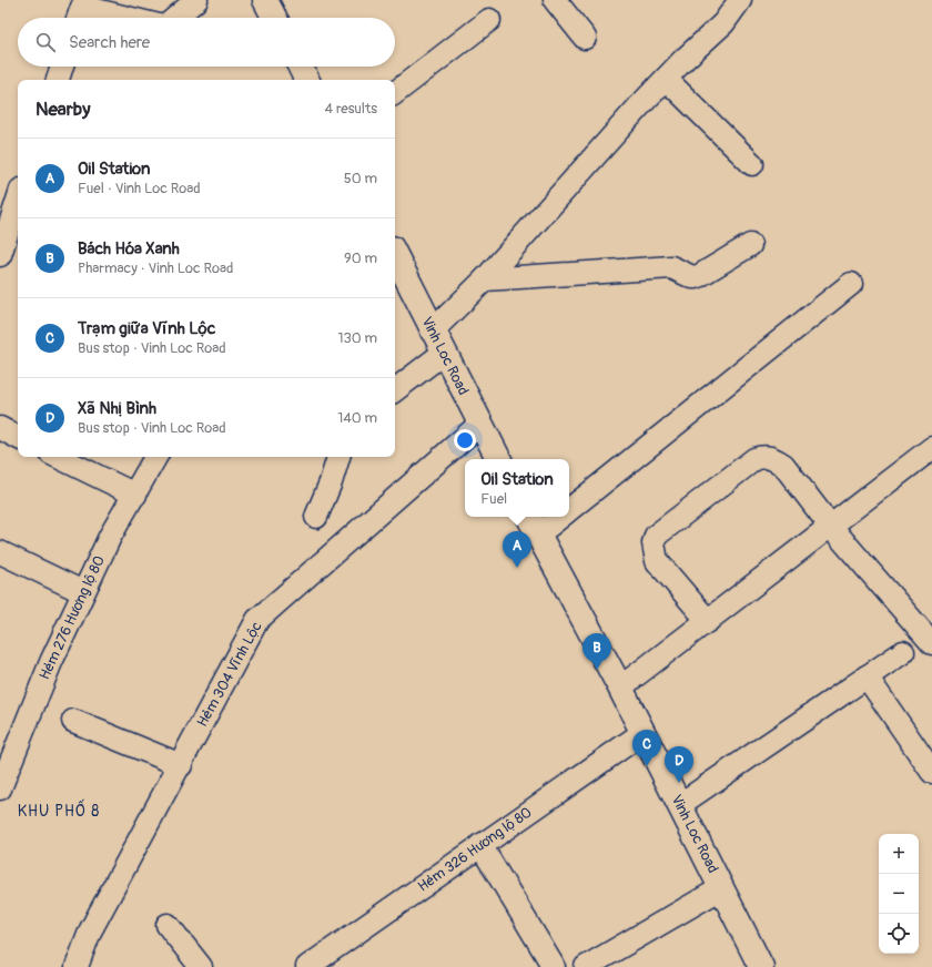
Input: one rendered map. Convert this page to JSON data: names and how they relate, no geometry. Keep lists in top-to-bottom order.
{
  "streets": {
    "main road": ["Vinh Loc Road"],
    "street": ["Hẻm 276 Hương lộ 80", "Hẻm 304 Vĩnh Lộc", "Hẻm 326 Hương lộ 80"]
  },
  "crossings": [
    ["Vinh Loc Road", "Hẻm 304 Vĩnh Lộc"],
    ["Vinh Loc Road", "Hẻm 326 Hương lộ 80"]
  ],
  "districts": ["KHU PHỐ 8"],
  "page": {
    "search": "Search here",
    "heading": ["Nearby", "4 results"],
    "list": [
      {
        "mark": "A",
        "name": "Oil Station",
        "note": "Fuel · Vinh Loc Road",
        "value": "50 m"
      },
      {
        "mark": "B",
        "name": "Bách Hóa Xanh",
        "note": "Pharmacy · Vinh Loc Road",
        "value": "90 m"
      },
      {
        "mark": "C",
        "name": "Trạm giữa Vĩnh Lộc",
        "note": "Bus stop · Vinh Loc Road",
        "value": "130 m"
      },
      {
        "mark": "D",
        "name": "Xã Nhị Bình",
        "note": "Bus stop · Vinh Loc Road",
        "value": "140 m"
      }
    ],
    "popup": ["Oil Station", "Fuel"],
    "pins": [
      "A",
      "B",
      "C",
      "D"
    ],
    "map_buttons": ["+", "−"]
  }
}
